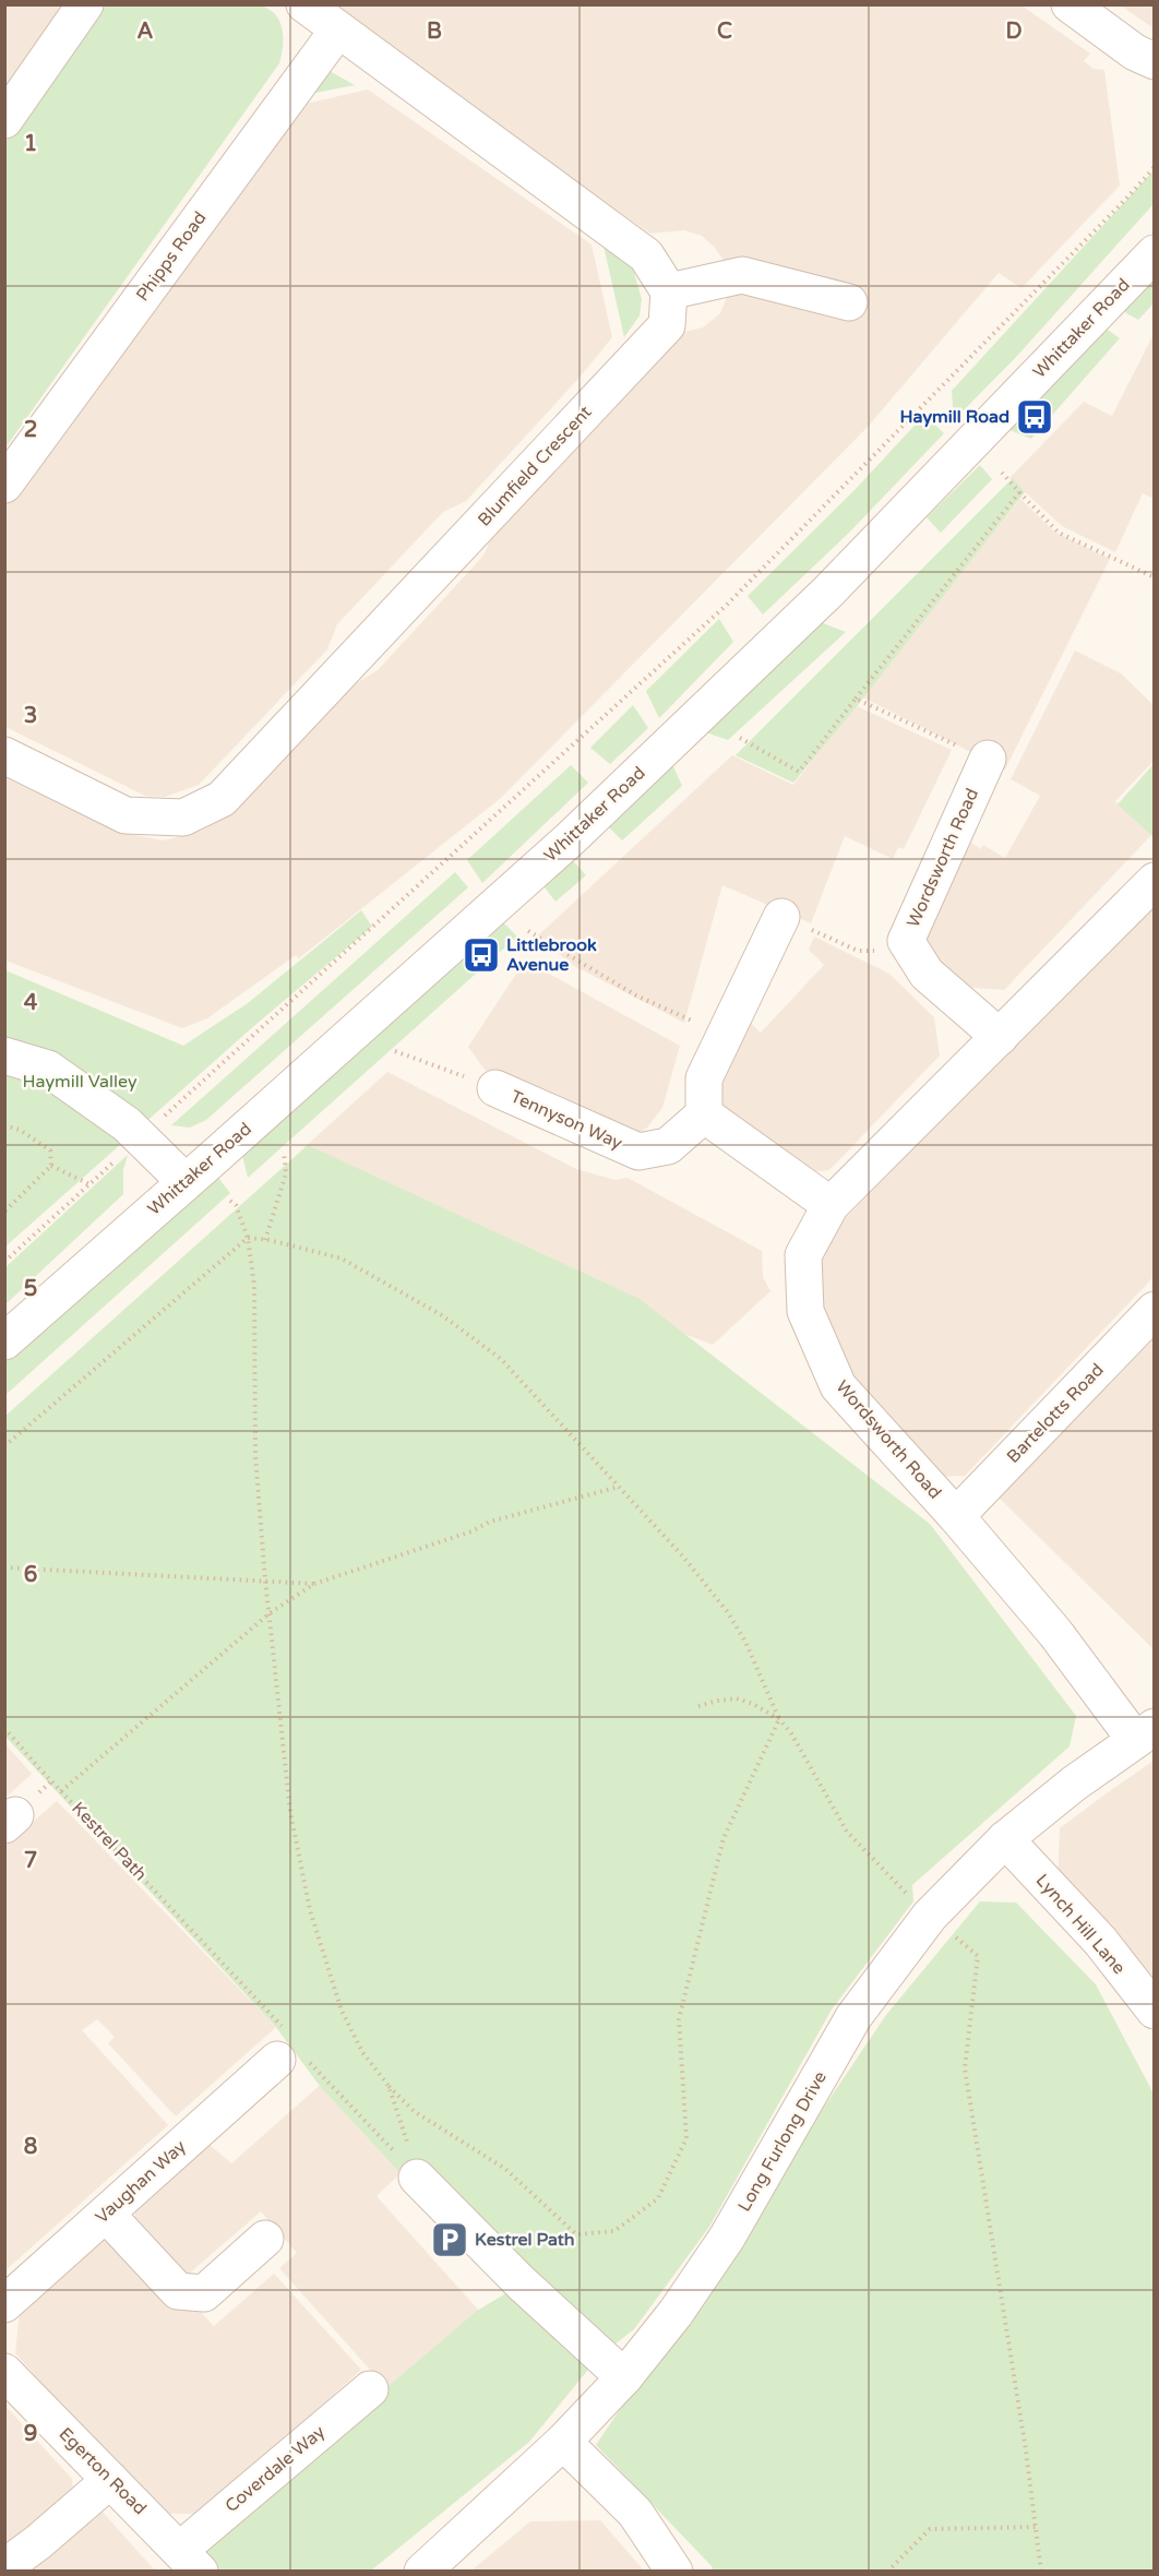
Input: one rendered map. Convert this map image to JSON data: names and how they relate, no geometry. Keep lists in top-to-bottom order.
{
  "streets": {
    "street": [
      "Phipps Road",
      "Whittaker Road",
      "Blumfield Crescent",
      "Wordsworth Road",
      "Tennyson Way",
      "Bartelotts Road",
      "Lynch Hill Lane",
      "Long Furlong Drive",
      "Vaughan Way",
      "Coverdale Way",
      "Egerton Road"
    ],
    "path": ["Kestrel Path"]
  },
  "crossings": [
    ["Wordsworth Road", "Bartelotts Road"],
    ["Wordsworth Road", "Long Furlong Drive"],
    ["Kestrel Path", "Vaughan Way"],
    ["Lynch Hill Lane", "Long Furlong Drive"],
    ["Coverdale Way", "Egerton Road"]
  ],
  "parks": ["Haymill Valley"],
  "places": {
    "bus stop": ["Haymill Road", "Littlebrook Avenue"],
    "parking": ["Kestrel Path"]
  },
  "grid": {
    "columns": [
      "A",
      "B",
      "C",
      "D"
    ],
    "rows": [
      "1",
      "2",
      "3",
      "4",
      "5",
      "6",
      "7",
      "8",
      "9"
    ]
  }
}
